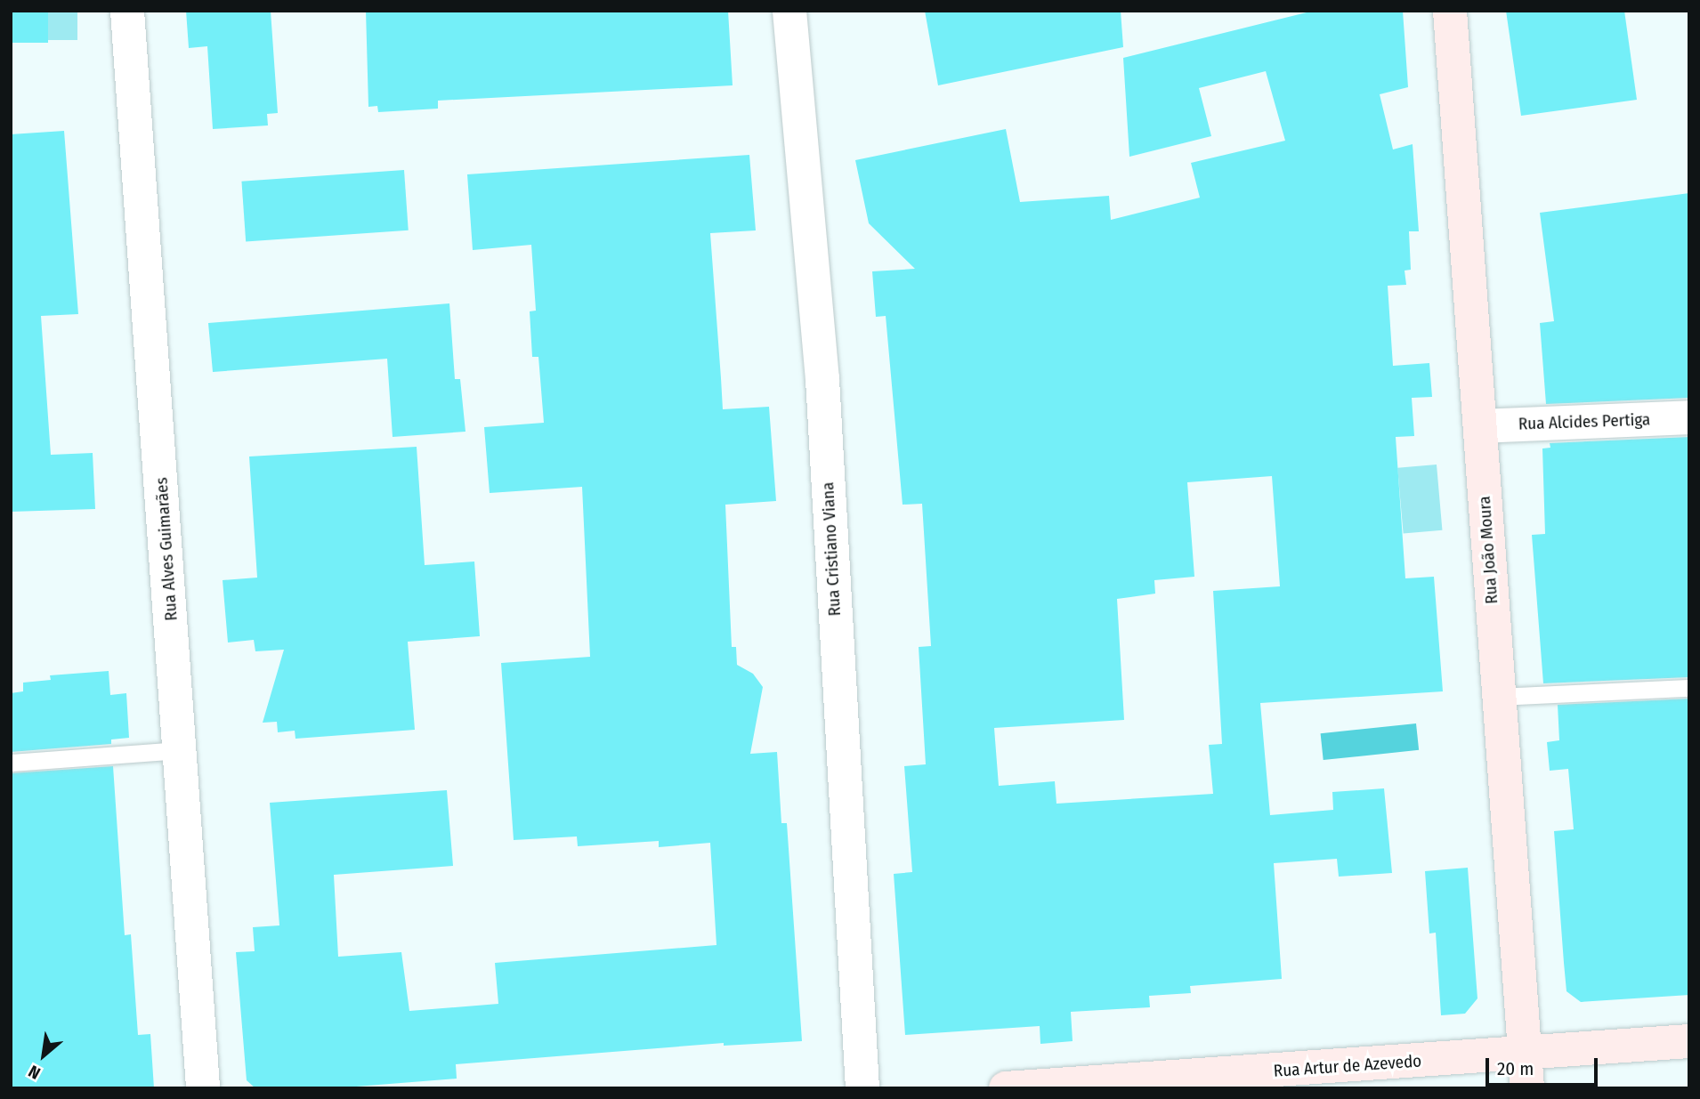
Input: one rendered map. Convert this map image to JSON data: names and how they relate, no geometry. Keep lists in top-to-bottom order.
{
  "streets": {
    "street": [
      "Rua Alcides Pertiga",
      "Rua Alves Guimarães",
      "Rua Cristiano Viana",
      "Rua João Moura",
      "Rua Artur de Azevedo"
    ]
  },
  "crossings": [
    ["Rua Alcides Pertiga", "Rua João Moura"],
    ["Rua João Moura", "Rua Artur de Azevedo"]
  ],
  "scale_bar": "20 m",
  "north": "bottom left"
}
